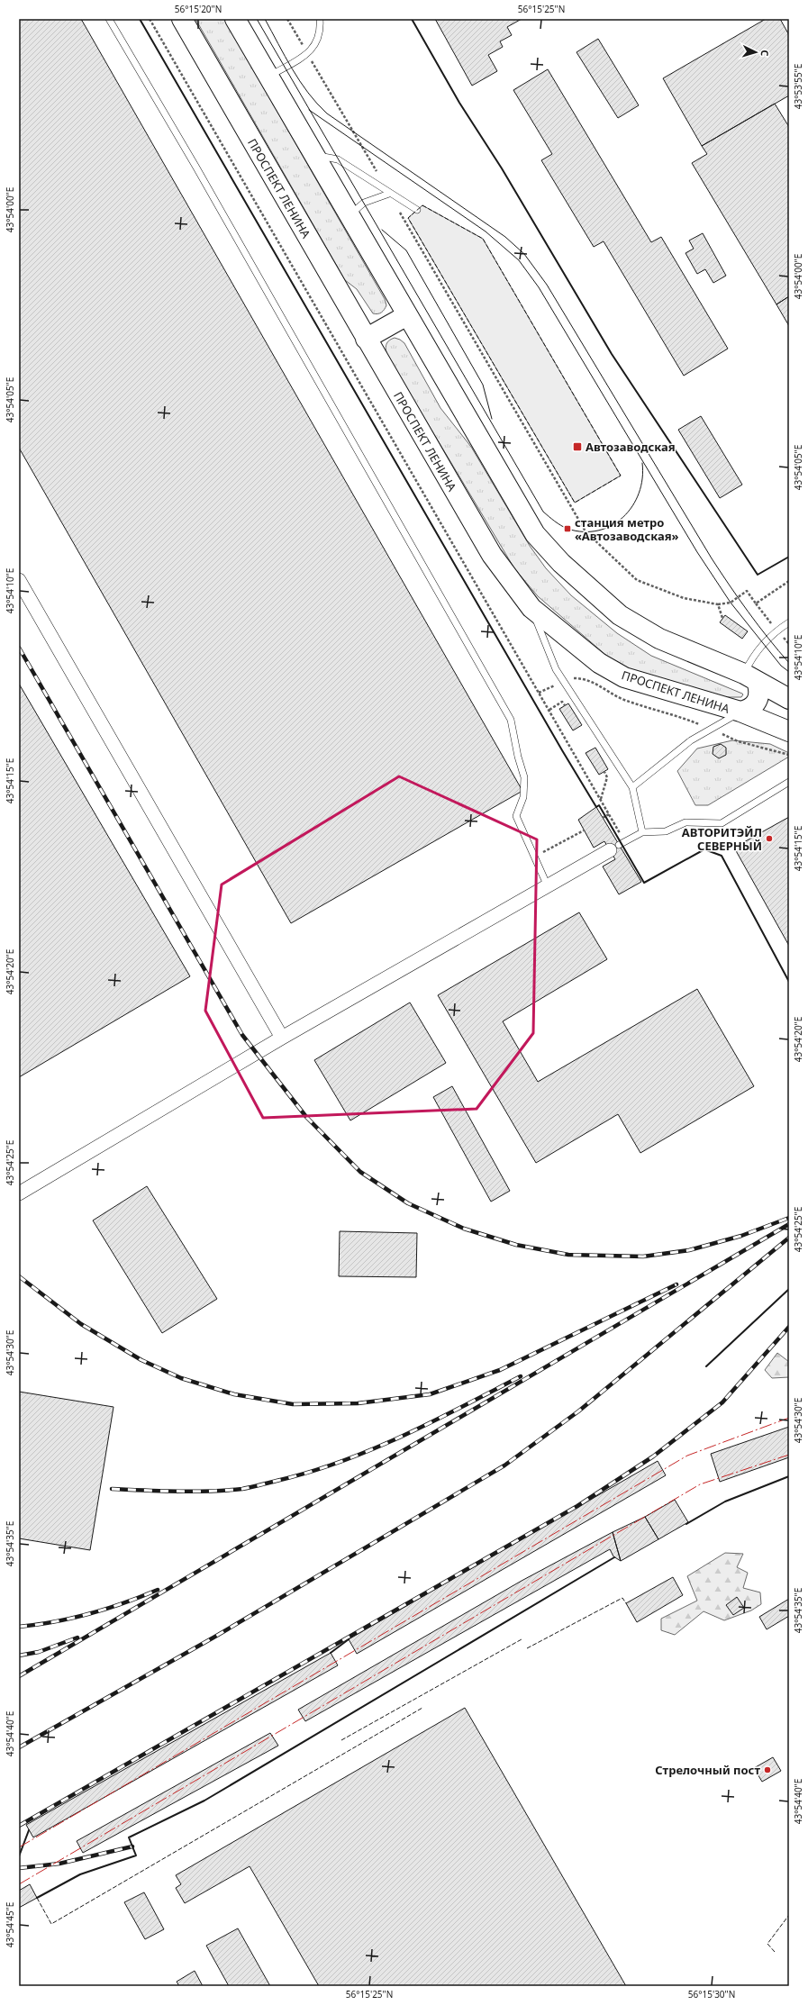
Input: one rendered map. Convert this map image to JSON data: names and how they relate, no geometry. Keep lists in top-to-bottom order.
{
  "streets": {
    "main road": ["ПРОСПЕКТ ЛЕНИНА"]
  },
  "places": {
    "transit": ["Автозаводская", "станция метро «Автозаводская»"],
    "other": ["АВТОРИТЭЙЛ СЕВЕРНЫЙ", "Стрелочный пост"]
  },
  "north": "right",
  "coordinates": [
    "56°15'20\"N",
    "56°15'25\"N",
    "43°53'55\"E",
    "43°54'00\"E",
    "43°54'05\"E",
    "43°54'10\"E",
    "43°54'15\"E",
    "43°54'20\"E",
    "43°54'25\"E",
    "43°54'30\"E",
    "43°54'35\"E",
    "43°54'40\"E",
    "43°54'45\"E",
    "56°15'30\"N"
  ]
}
